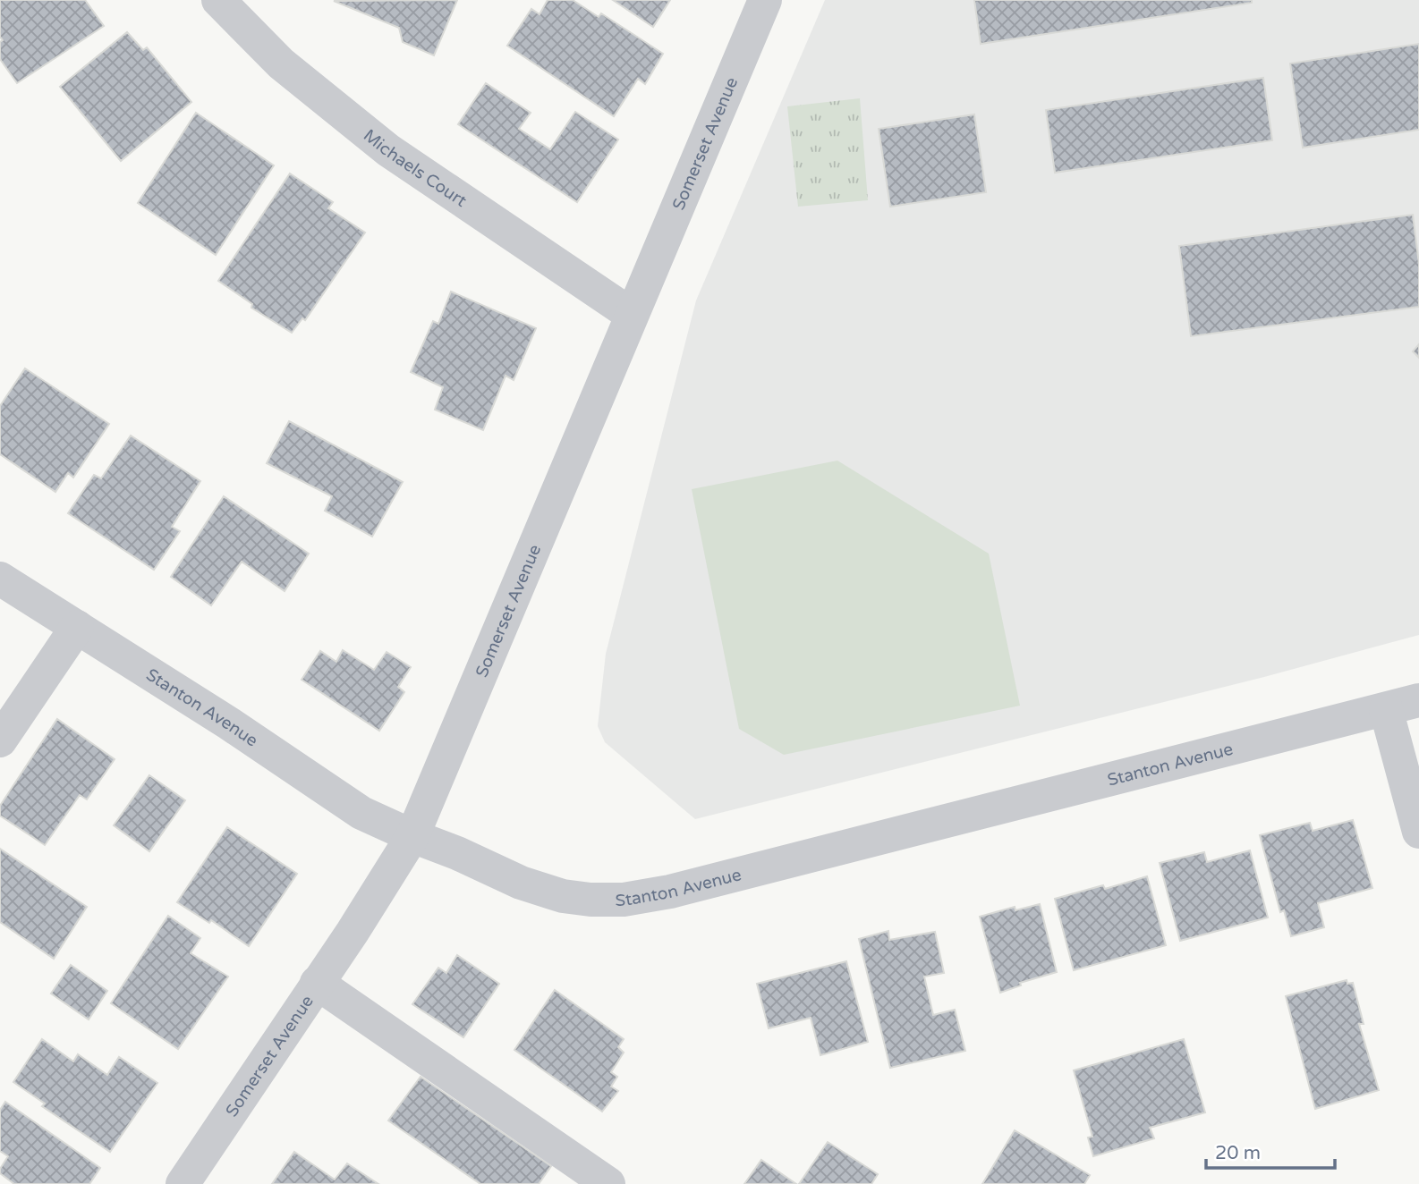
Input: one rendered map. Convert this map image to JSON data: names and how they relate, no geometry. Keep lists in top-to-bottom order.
{
  "streets": {
    "street": ["Somerset Avenue", "Michaels Court", "Stanton Avenue"]
  },
  "crossings": [
    ["Somerset Avenue", "Michaels Court"],
    ["Somerset Avenue", "Stanton Avenue"]
  ],
  "scale_bar": "20 m"
}
